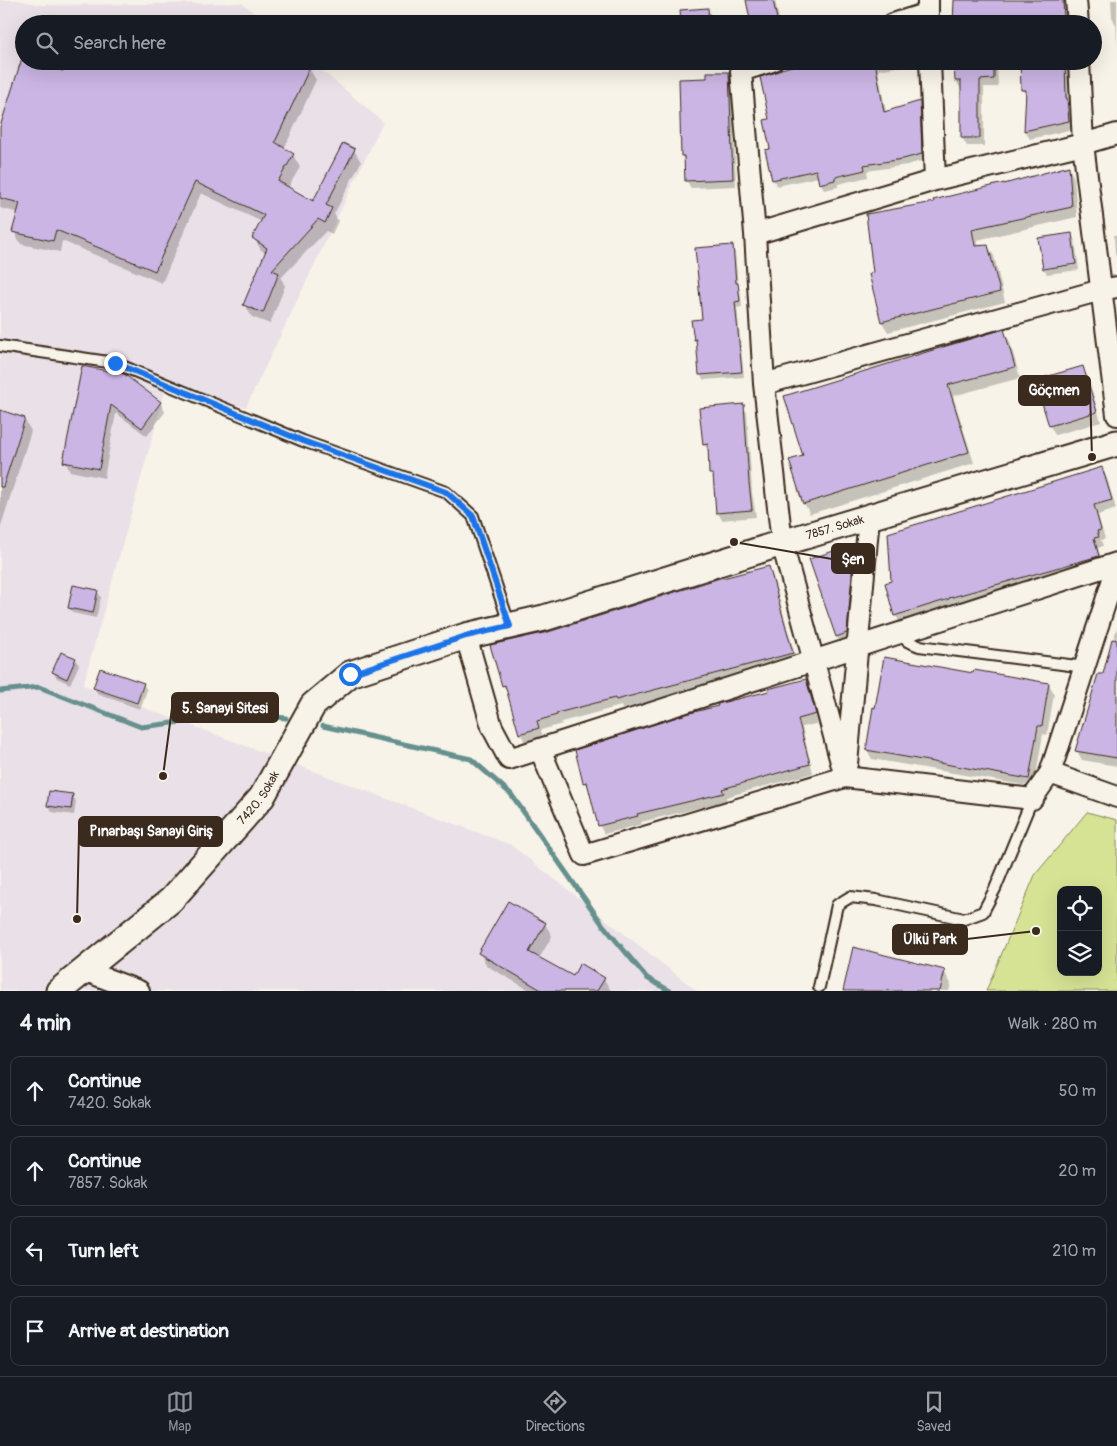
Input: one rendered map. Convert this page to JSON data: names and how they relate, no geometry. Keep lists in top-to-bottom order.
{
  "streets": {
    "street": ["7857. Sokak", "7420. Sokak"]
  },
  "crossings": [
    ["7857. Sokak", "7420. Sokak"]
  ],
  "places": [
    "Göçmen",
    "Şen",
    "5. Sanayi Sitesi",
    "Pınarbaşı Sanayi Giriş",
    "Ülkü Park"
  ],
  "page": {
    "search": "Search here",
    "heading": ["4 min", "Walk · 280 m"],
    "list": [
      ["Continue", "7420. Sokak", "50 m"],
      ["Continue", "7857. Sokak", "20 m"],
      ["Turn left", "210 m"],
      "Arrive at destination"
    ],
    "nav": ["Map", "Directions", "Saved"]
  }
}
